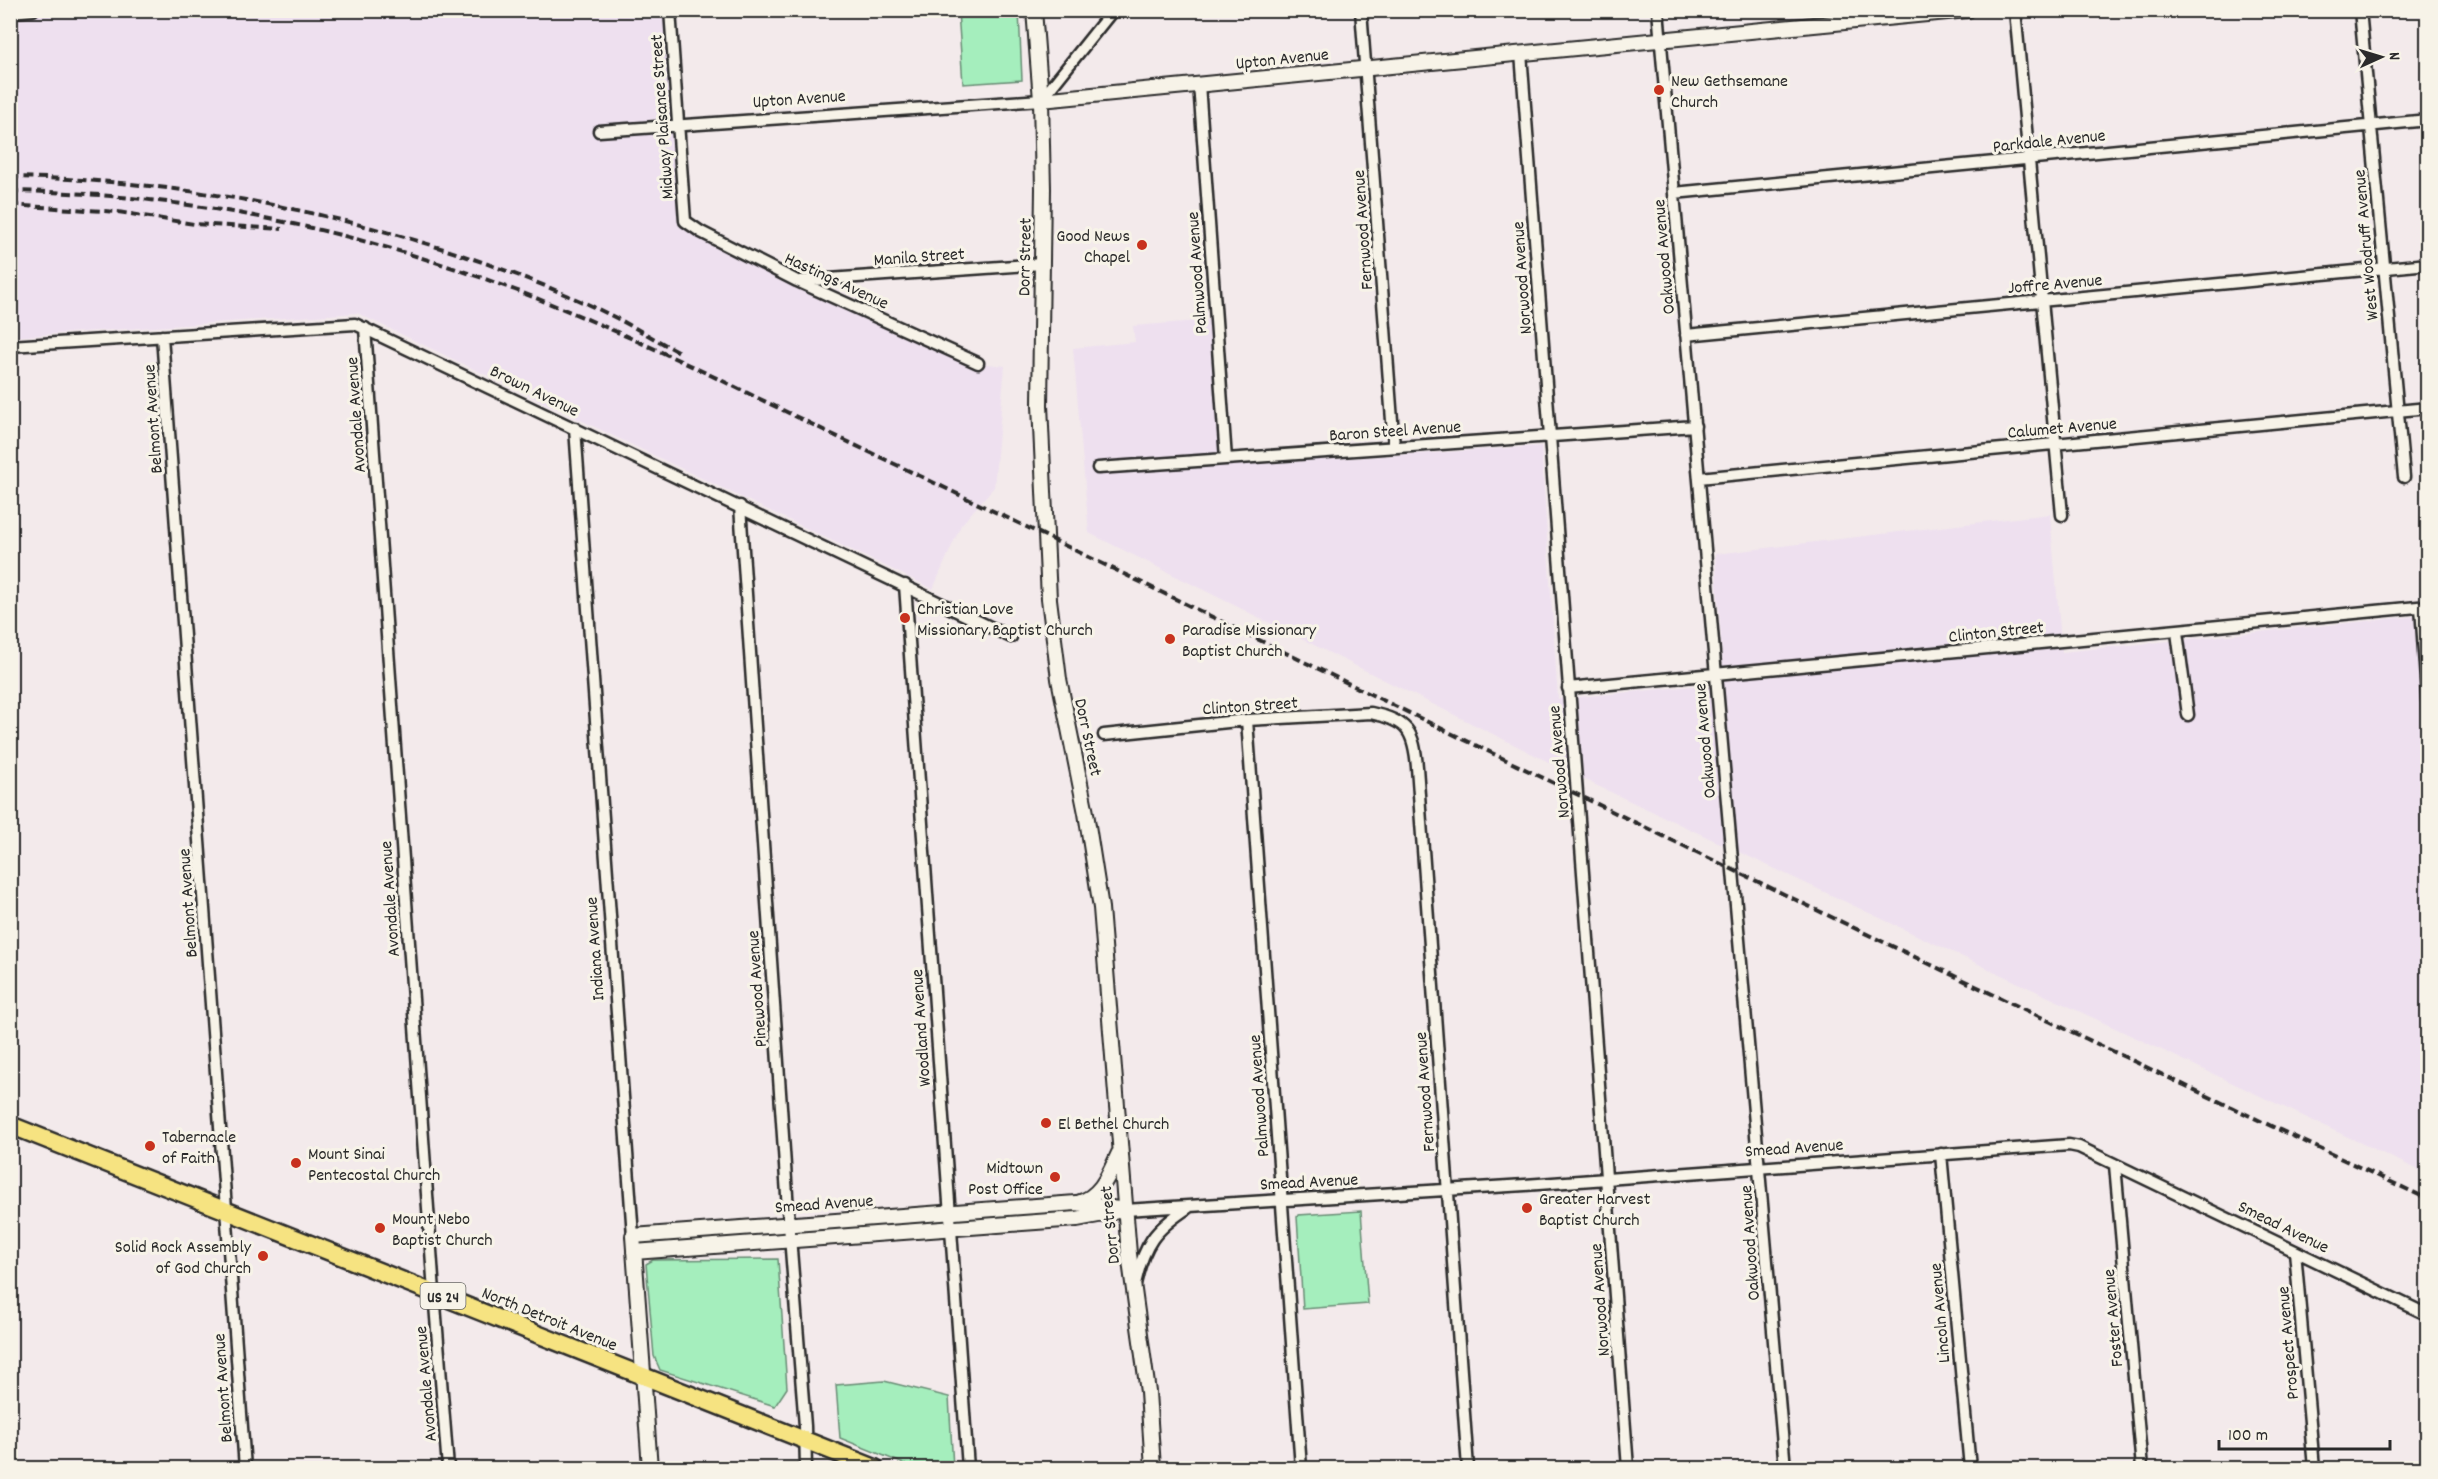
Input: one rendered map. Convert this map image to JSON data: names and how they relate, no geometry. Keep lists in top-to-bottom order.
{
  "streets": {
    "main road": ["US 24", "North Detroit Avenue"],
    "street": [
      "Upton Avenue",
      "Midway Plaisance Street",
      "Parkdale Avenue",
      "Fernwood Avenue",
      "West Woodruff Avenue",
      "Manila Street",
      "Dorr Street",
      "Oakwood Avenue",
      "Palmwood Avenue",
      "Norwood Avenue",
      "Hastings Avenue",
      "Joffre Avenue",
      "Brown Avenue",
      "Avondale Avenue",
      "Belmont Avenue",
      "Calumet Avenue",
      "Baron Steel Avenue",
      "Clinton Street",
      "Indiana Avenue",
      "Pinewood Avenue",
      "Woodland Avenue",
      "Smead Avenue",
      "Lincoln Avenue",
      "Foster Avenue",
      "Prospect Avenue"
    ]
  },
  "crossings": [
    ["Upton Avenue", "Midway Plaisance Street"],
    ["Upton Avenue", "Fernwood Avenue"],
    ["Upton Avenue", "Dorr Street"],
    ["Upton Avenue", "Oakwood Avenue"],
    ["Upton Avenue", "Palmwood Avenue"],
    ["Upton Avenue", "Norwood Avenue"],
    ["Midway Plaisance Street", "Hastings Avenue"],
    ["Parkdale Avenue", "West Woodruff Avenue"],
    ["Parkdale Avenue", "Oakwood Avenue"],
    ["Fernwood Avenue", "Baron Steel Avenue"],
    ["Fernwood Avenue", "Clinton Street"],
    ["Fernwood Avenue", "Smead Avenue"],
    ["West Woodruff Avenue", "Joffre Avenue"],
    ["West Woodruff Avenue", "Calumet Avenue"],
    ["Manila Street", "Dorr Street"],
    ["Manila Street", "Hastings Avenue"],
    ["Dorr Street", "Smead Avenue"],
    ["Oakwood Avenue", "Joffre Avenue"],
    ["Oakwood Avenue", "Calumet Avenue"],
    ["Oakwood Avenue", "Baron Steel Avenue"],
    ["Oakwood Avenue", "Clinton Street"],
    ["Oakwood Avenue", "Smead Avenue"],
    ["Palmwood Avenue", "Baron Steel Avenue"],
    ["Palmwood Avenue", "Clinton Street"],
    ["Palmwood Avenue", "Smead Avenue"],
    ["Norwood Avenue", "Baron Steel Avenue"],
    ["Norwood Avenue", "Clinton Street"],
    ["Norwood Avenue", "Smead Avenue"],
    ["Brown Avenue", "Avondale Avenue"],
    ["Brown Avenue", "Belmont Avenue"],
    ["Brown Avenue", "Indiana Avenue"],
    ["Brown Avenue", "Pinewood Avenue"],
    ["Brown Avenue", "Woodland Avenue"],
    ["Avondale Avenue", "North Detroit Avenue"],
    ["Belmont Avenue", "North Detroit Avenue"],
    ["Indiana Avenue", "Smead Avenue"],
    ["Indiana Avenue", "North Detroit Avenue"],
    ["Pinewood Avenue", "Smead Avenue"],
    ["Pinewood Avenue", "North Detroit Avenue"],
    ["Woodland Avenue", "Smead Avenue"],
    ["Smead Avenue", "Lincoln Avenue"],
    ["Smead Avenue", "Foster Avenue"],
    ["Smead Avenue", "Prospect Avenue"]
  ],
  "places": [
    "New Gethsemane Church",
    "Good News Chapel",
    "Christian Love Missionary Baptist Church",
    "Paradise Missionary Baptist Church",
    "El Bethel Church",
    "Tabernacle of Faith",
    "Mount Sinai Pentecostal Church",
    "Midtown Post Office",
    "Greater Harvest Baptist Church",
    "Mount Nebo Baptist Church",
    "Solid Rock Assembly of God Church"
  ],
  "scale_bar": "100 m",
  "north": "right"
}
